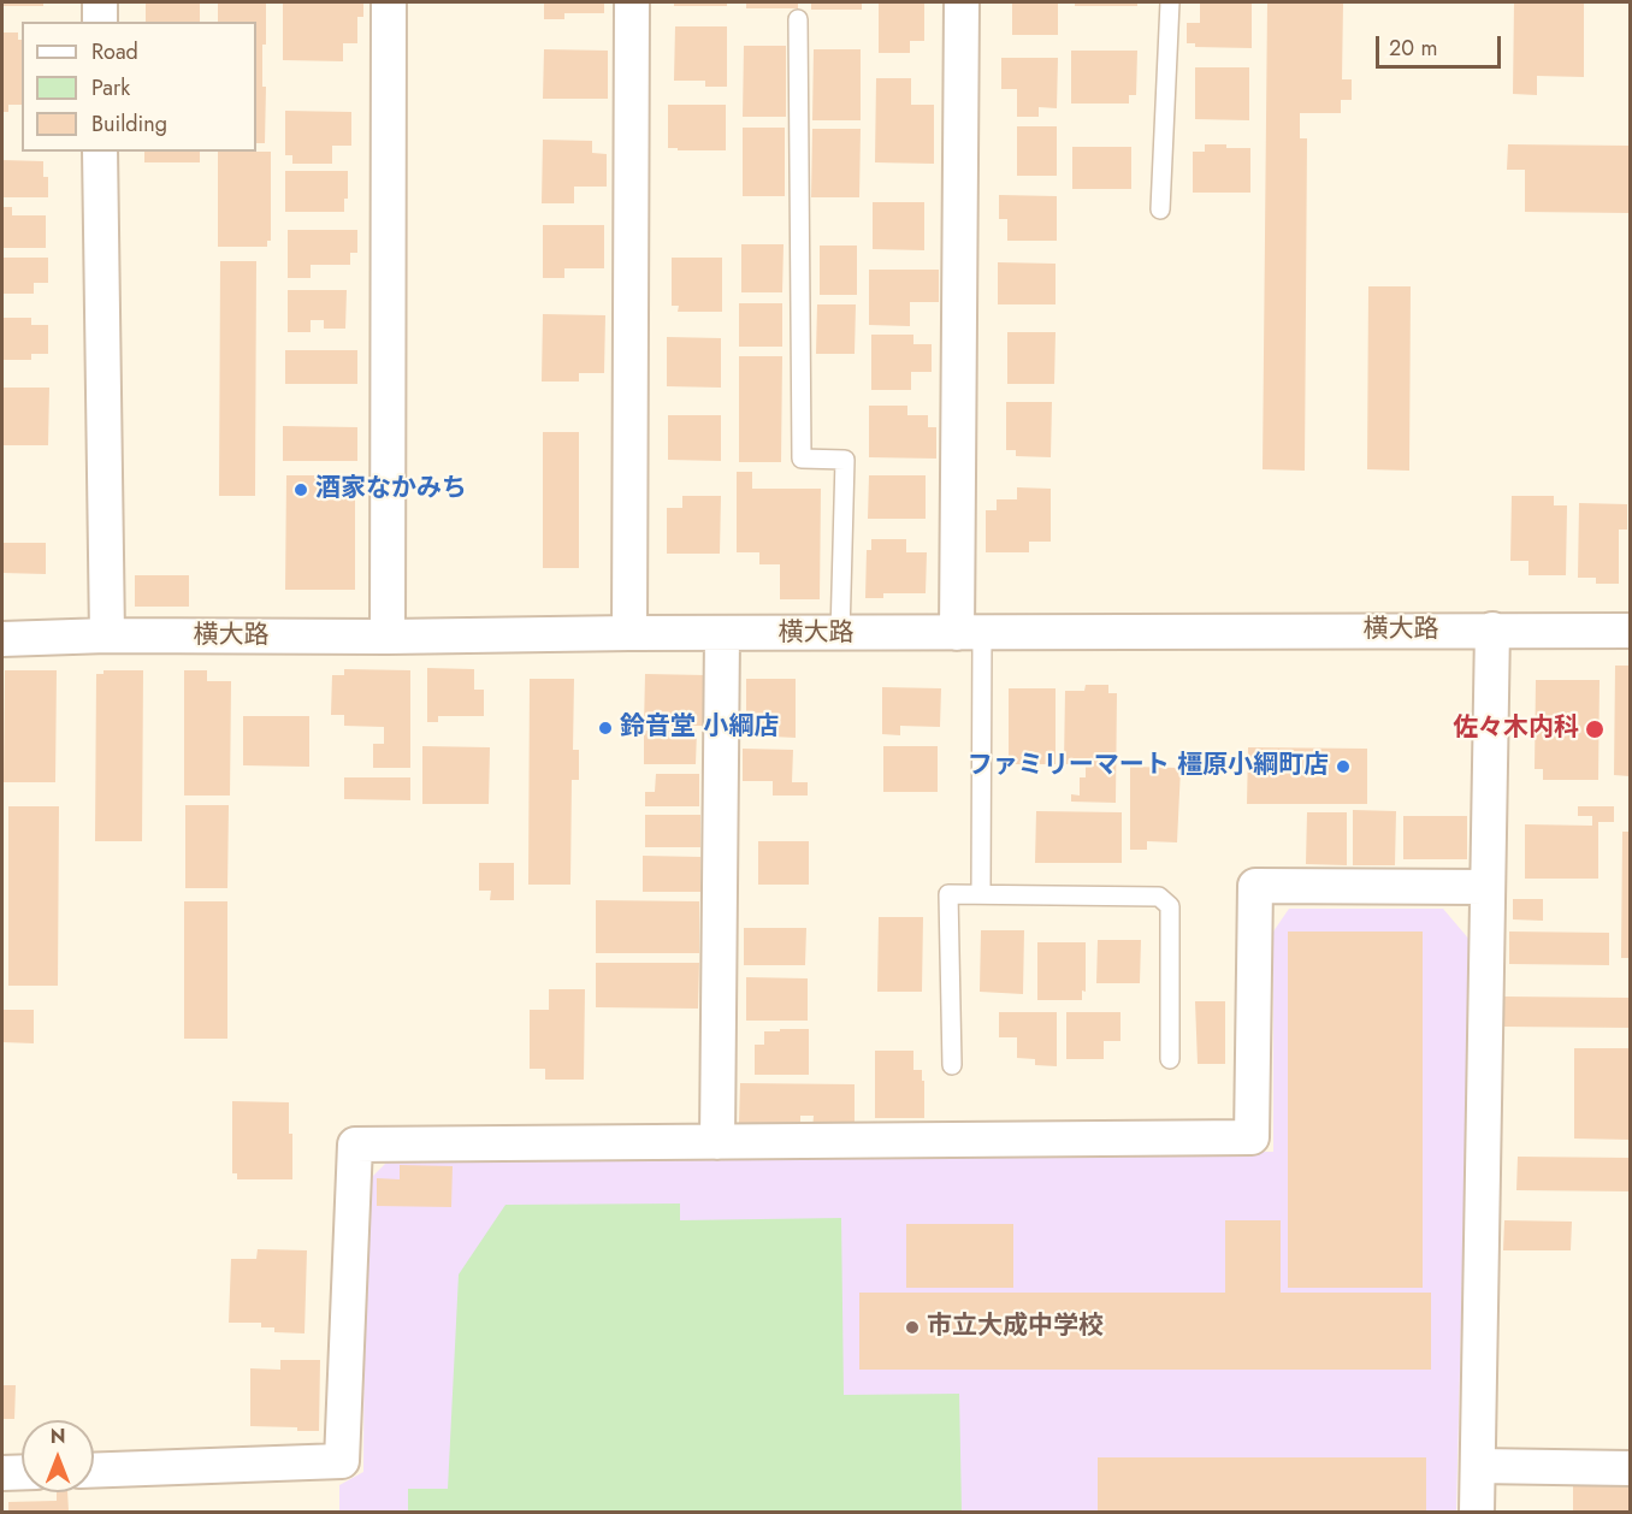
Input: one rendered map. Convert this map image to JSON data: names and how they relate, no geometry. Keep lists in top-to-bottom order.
{
  "streets": {
    "street": ["横大路"]
  },
  "places": [
    "酒家なかみち",
    "鈴音堂 小綱店",
    "佐々木内科",
    "ファミリーマート 橿原小綱町店",
    "市立大成中学校"
  ],
  "legend": ["Road", "Park", "Building"],
  "scale_bar": "20 m",
  "north": "top"
}
